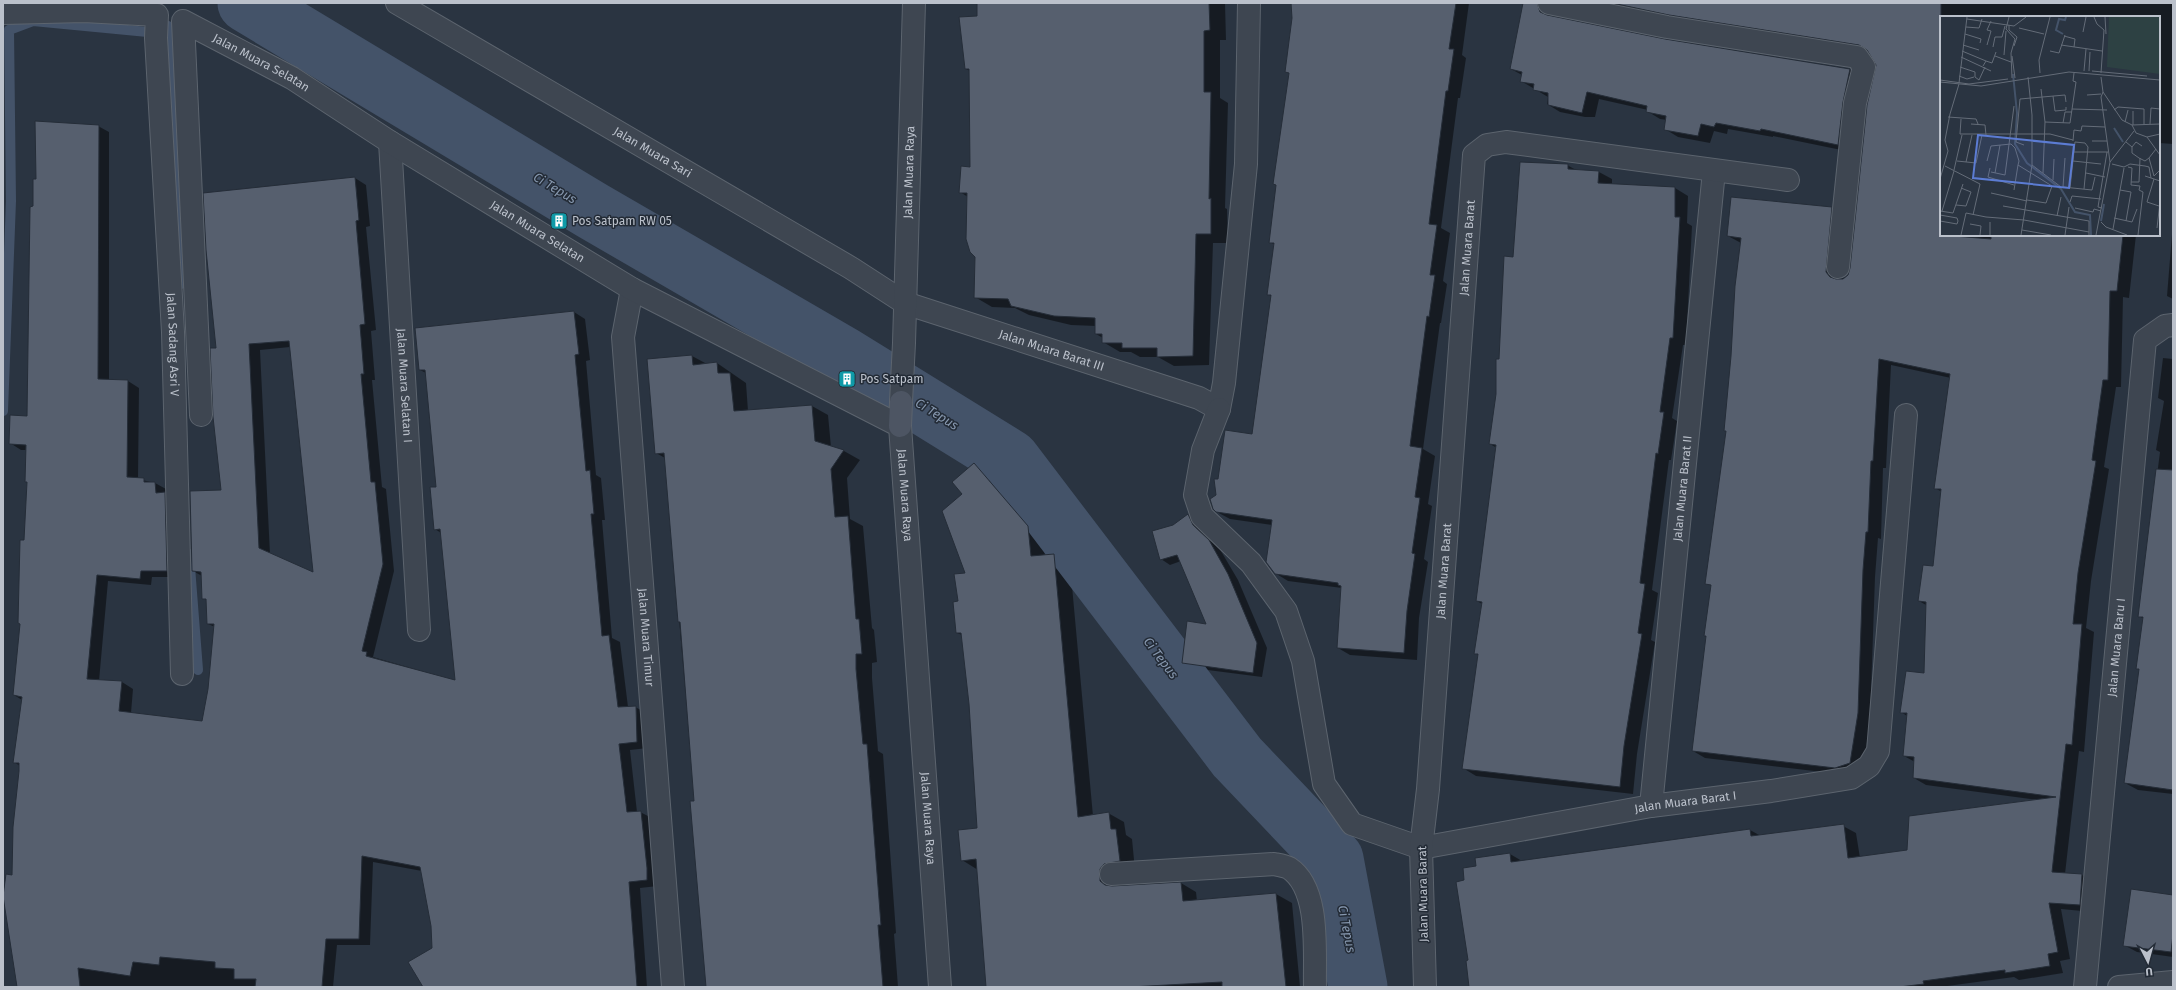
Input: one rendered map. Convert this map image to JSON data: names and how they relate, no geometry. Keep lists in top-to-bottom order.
{
  "streets": {
    "street": [
      "Jalan Muara Selatan",
      "Jalan Muara Sari",
      "Jalan Muara Raya",
      "Jalan Muara Barat",
      "Jalan Sadang Asri V",
      "Jalan Muara Barat III",
      "Jalan Muara Selatan I",
      "Jalan Muara Barat II",
      "Jalan Muara Timur",
      "Jalan Muara Baru I",
      "Jalan Muara Barat I"
    ]
  },
  "crossings": [
    ["Jalan Muara Selatan", "Jalan Muara Raya"],
    ["Jalan Muara Selatan", "Jalan Muara Selatan I"],
    ["Jalan Muara Selatan", "Jalan Muara Timur"],
    ["Jalan Muara Sari", "Jalan Muara Raya"],
    ["Jalan Muara Sari", "Jalan Muara Barat III"],
    ["Jalan Muara Raya", "Jalan Muara Barat III"],
    ["Jalan Muara Barat", "Jalan Muara Barat II"],
    ["Jalan Muara Barat", "Jalan Muara Barat I"],
    ["Jalan Muara Barat II", "Jalan Muara Barat I"]
  ],
  "water": ["Ci Tepus"],
  "places": {
    "building": ["Pos Satpam RW 05", "Pos Satpam"]
  },
  "north": "bottom"
}
